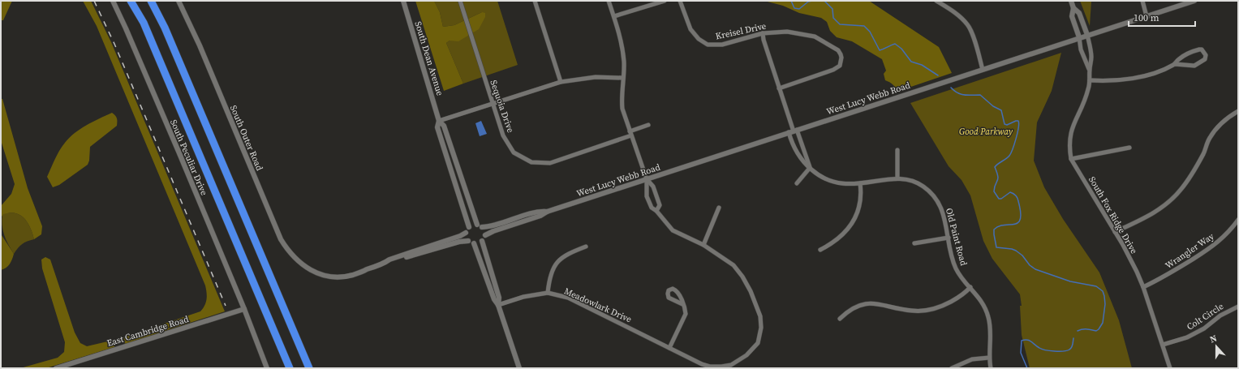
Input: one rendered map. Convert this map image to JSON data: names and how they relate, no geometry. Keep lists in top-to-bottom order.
{
  "streets": {
    "street": [
      "Kreisel Drive",
      "South Dean Avenue",
      "West Lucy Webb Road",
      "Sequoia Drive",
      "South Outer Road",
      "South Peculiar Drive",
      "South Fox Ridge Drive",
      "Old Paint Road",
      "Wrangler Way",
      "Meadowlark Drive",
      "Colt Circle",
      "East Cambridge Road"
    ]
  },
  "crossings": [
    ["Kreisel Drive", "Old Paint Road"],
    ["South Dean Avenue", "West Lucy Webb Road"],
    ["West Lucy Webb Road", "South Fox Ridge Drive"],
    ["West Lucy Webb Road", "Old Paint Road"],
    ["West Lucy Webb Road", "Meadowlark Drive"],
    ["South Peculiar Drive", "East Cambridge Road"],
    ["South Fox Ridge Drive", "Wrangler Way"],
    ["South Fox Ridge Drive", "Colt Circle"]
  ],
  "parks": ["Good Parkway"],
  "scale_bar": "100 m",
  "north": "top"
}
